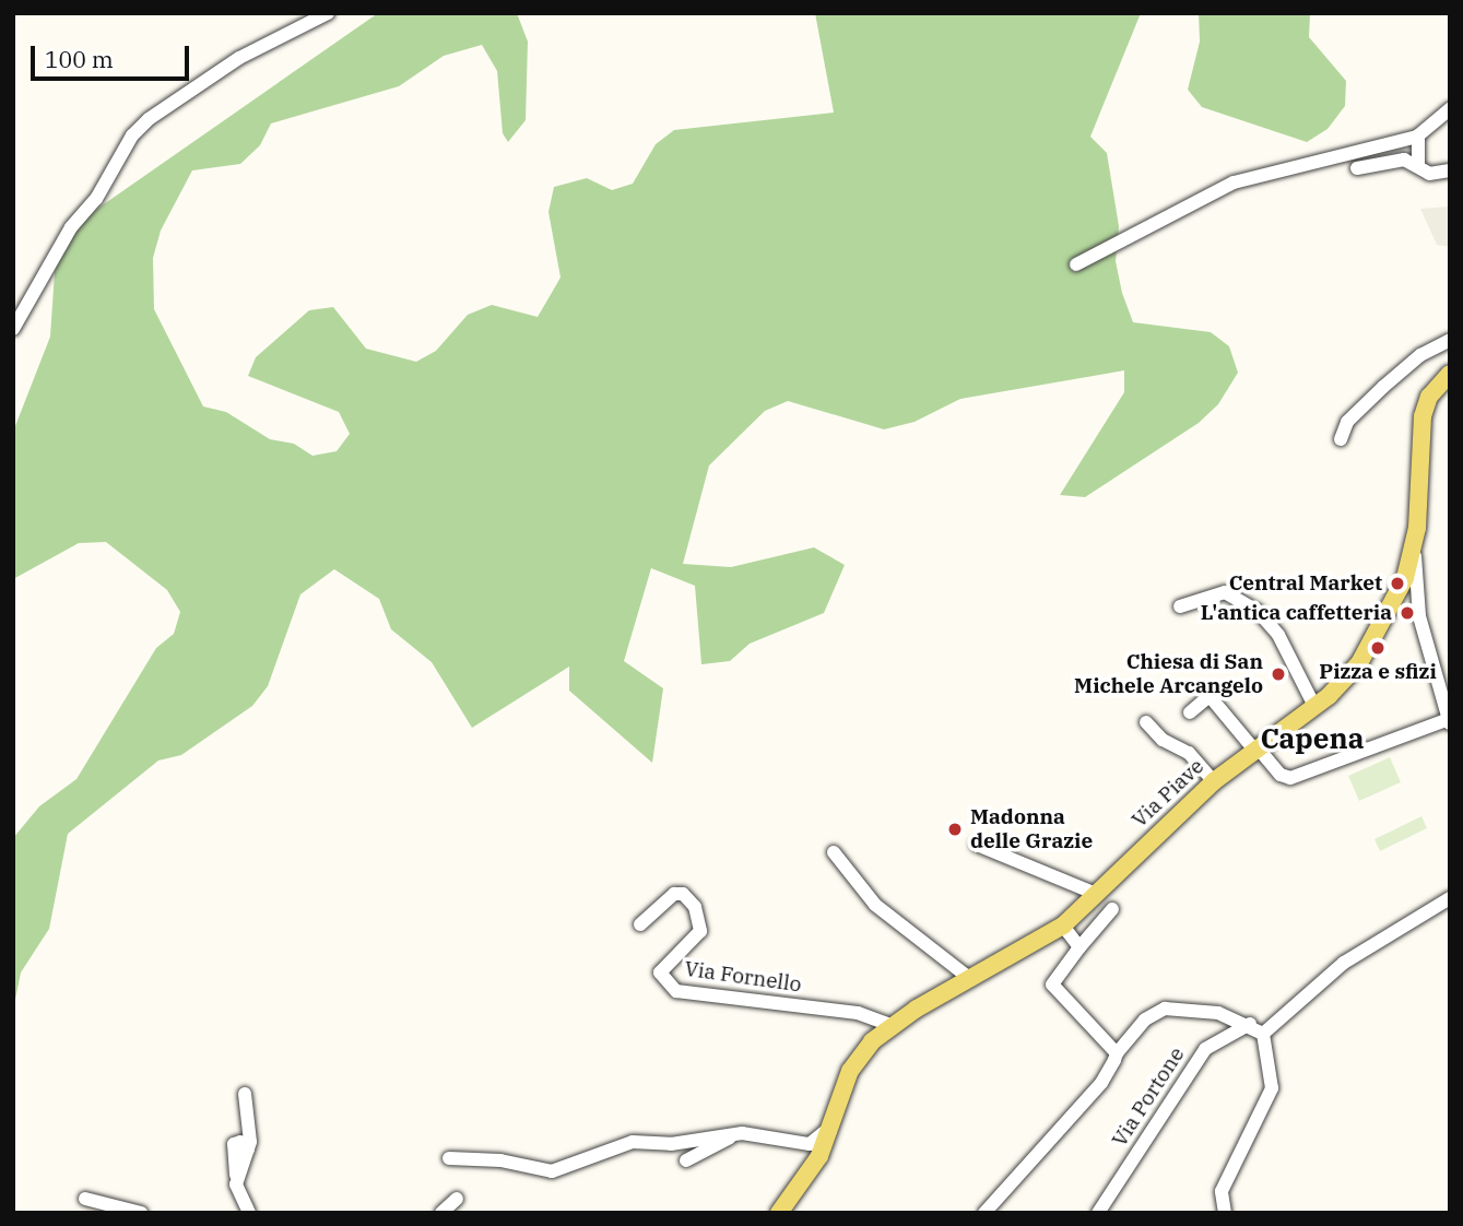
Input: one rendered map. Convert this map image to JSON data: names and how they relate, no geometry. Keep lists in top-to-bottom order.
{
  "streets": {
    "main road": ["Via Piave"],
    "street": ["Via Fornello", "Via Portone"]
  },
  "crossings": [
    ["Via Piave", "Via Fornello"]
  ],
  "districts": ["Capena"],
  "places": [
    "Central Market",
    "L'antica caffetteria",
    "Pizza e sfizi",
    "Chiesa di San Michele Arcangelo",
    "Madonna delle Grazie"
  ],
  "scale_bar": "100 m"
}
